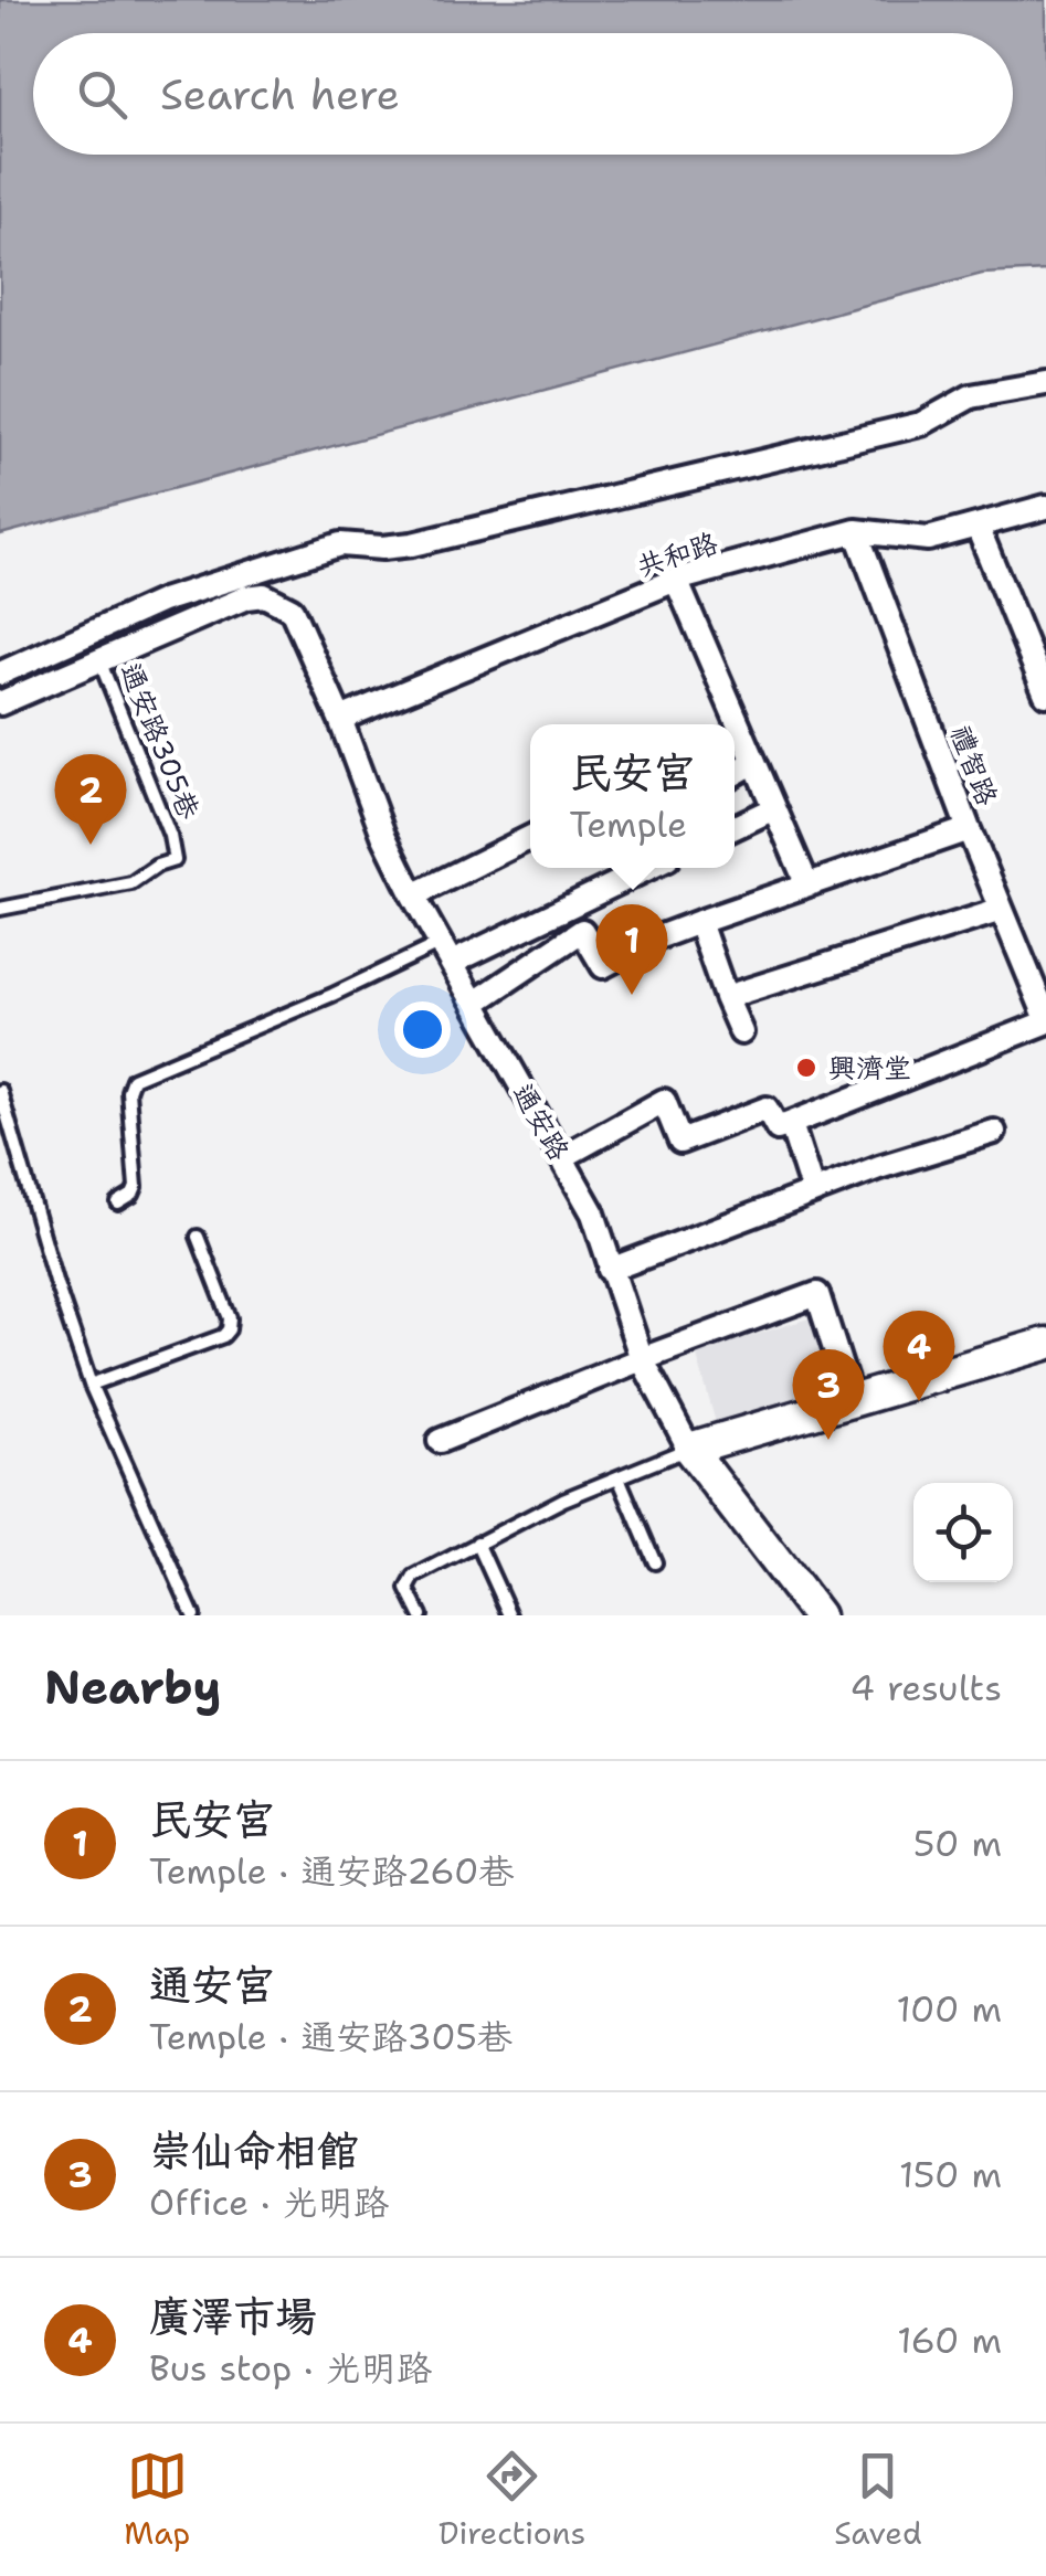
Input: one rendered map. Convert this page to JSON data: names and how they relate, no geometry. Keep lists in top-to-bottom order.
{
  "streets": {
    "street": [
      "共和路",
      "通安路305巷",
      "禮智路",
      "通安路"
    ]
  },
  "crossings": [
    ["共和路", "禮智路"],
    ["共和路", "通安路"],
    ["通安路305巷", "通安路"]
  ],
  "places": ["興濟堂"],
  "page": {
    "search": "Search here",
    "popup": ["民安宮", "Temple"],
    "pins": [
      "2",
      "1",
      "4",
      "3"
    ],
    "heading": ["Nearby", "4 results"],
    "list": [
      {
        "mark": "1",
        "name": "民安宮",
        "note": "Temple · 通安路260巷",
        "value": "50 m"
      },
      {
        "mark": "2",
        "name": "通安宮",
        "note": "Temple · 通安路305巷",
        "value": "100 m"
      },
      {
        "mark": "3",
        "name": "崇仙命相館",
        "note": "Office · 光明路",
        "value": "150 m"
      },
      {
        "mark": "4",
        "name": "廣澤市場",
        "note": "Bus stop · 光明路",
        "value": "160 m"
      }
    ],
    "nav": ["Map", "Directions", "Saved"]
  }
}
